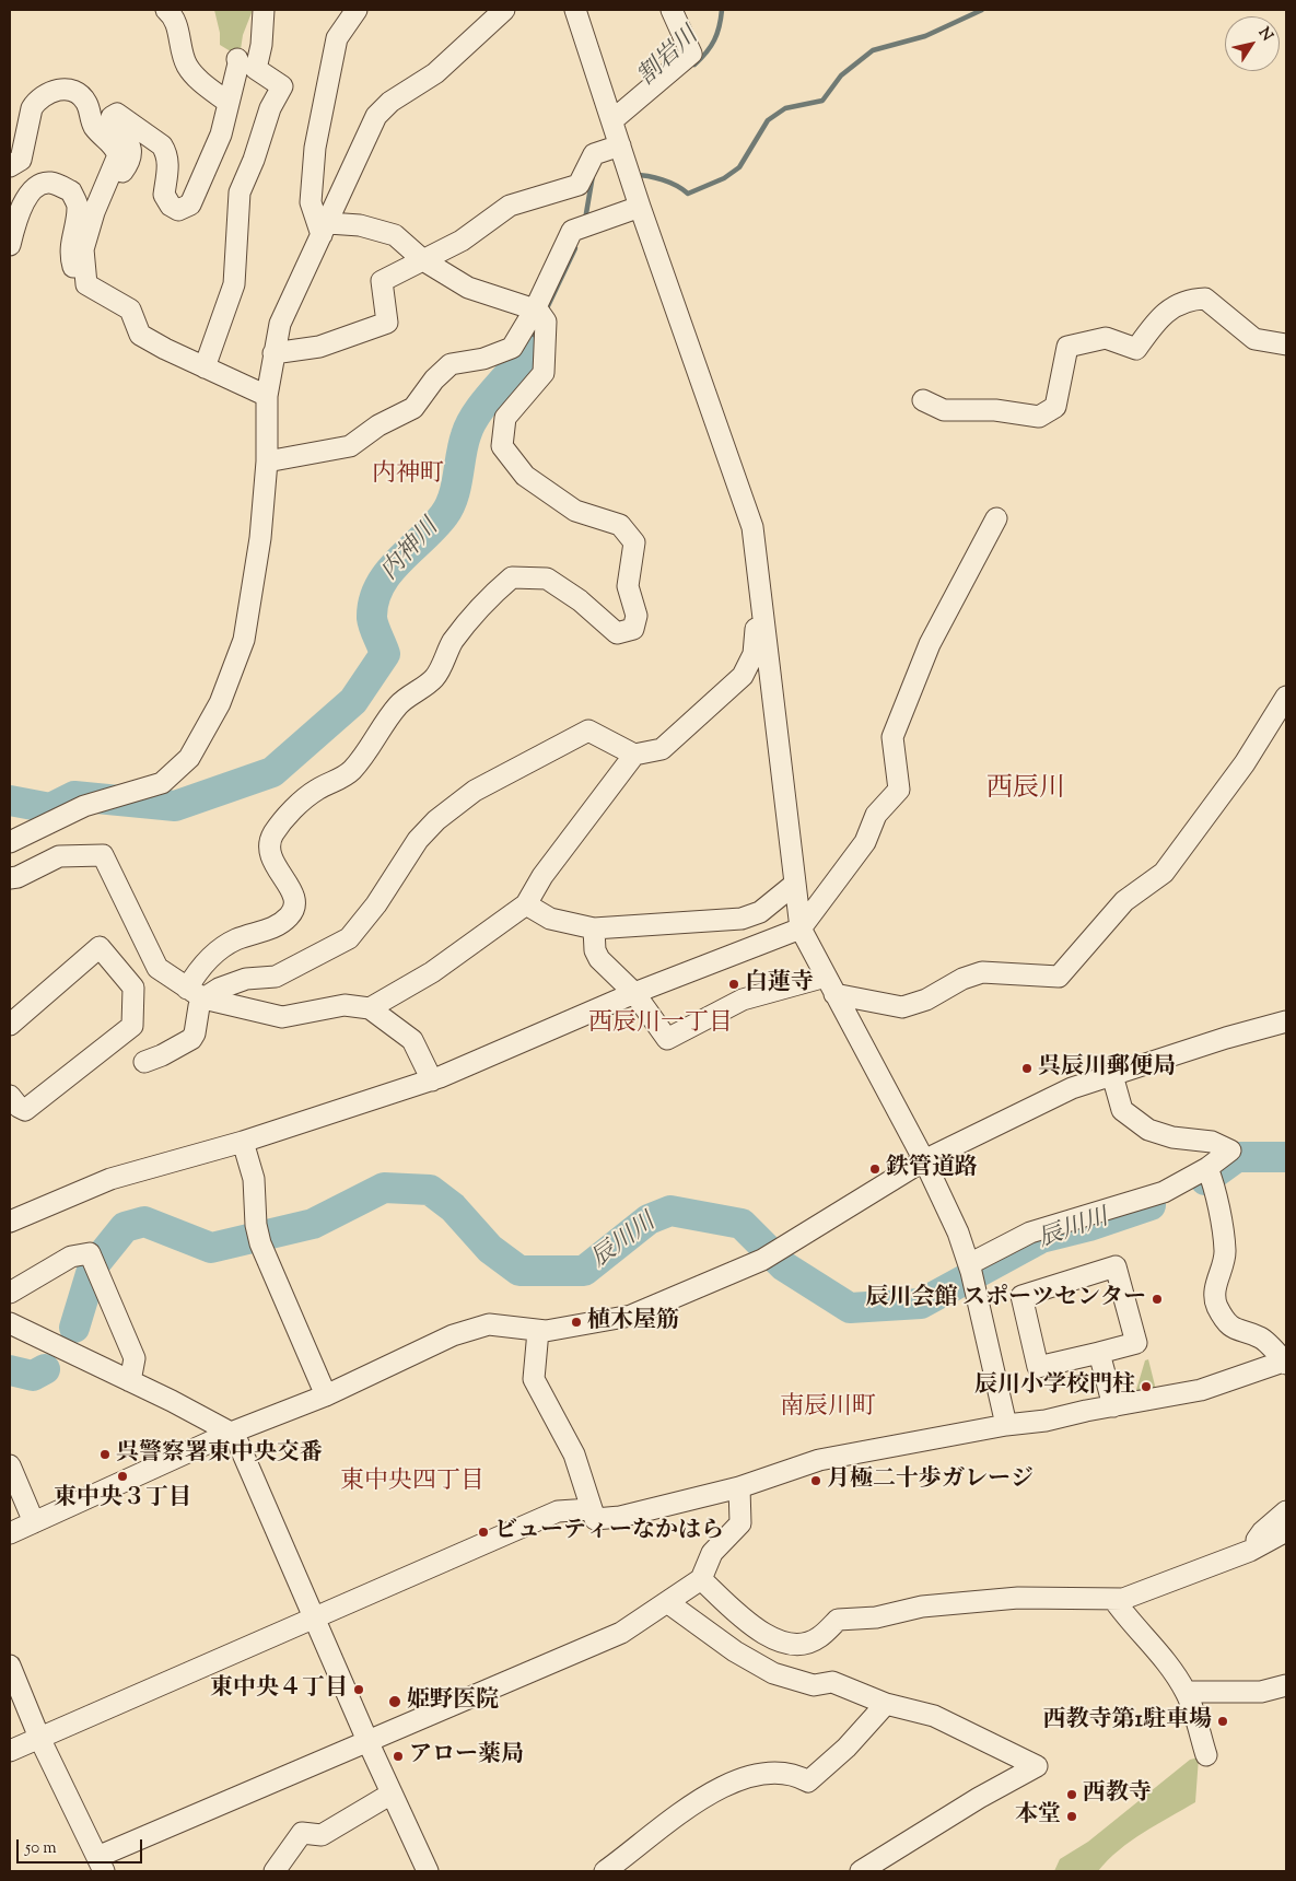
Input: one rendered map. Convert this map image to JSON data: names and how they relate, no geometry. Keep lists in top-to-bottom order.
{
  "districts": [
    "内神町",
    "西辰川",
    "西辰川一丁目",
    "南辰川町",
    "東中央四丁目"
  ],
  "water": ["割岩川", "内神川", "辰川川"],
  "places": [
    "白蓮寺",
    "呉辰川郵便局",
    "鉄管道路",
    "辰川会館 スポーツセンター",
    "植木屋筋",
    "辰川小学校門柱",
    "呉警察署東中央交番",
    "東中央３丁目",
    "月極二十歩ガレージ",
    "ビューティーなかはら",
    "東中央４丁目",
    "姫野医院",
    "西教寺第1駐車場",
    "アロー薬局",
    "西教寺",
    "本堂"
  ],
  "scale_bar": "50 m",
  "north": "top right"
}
